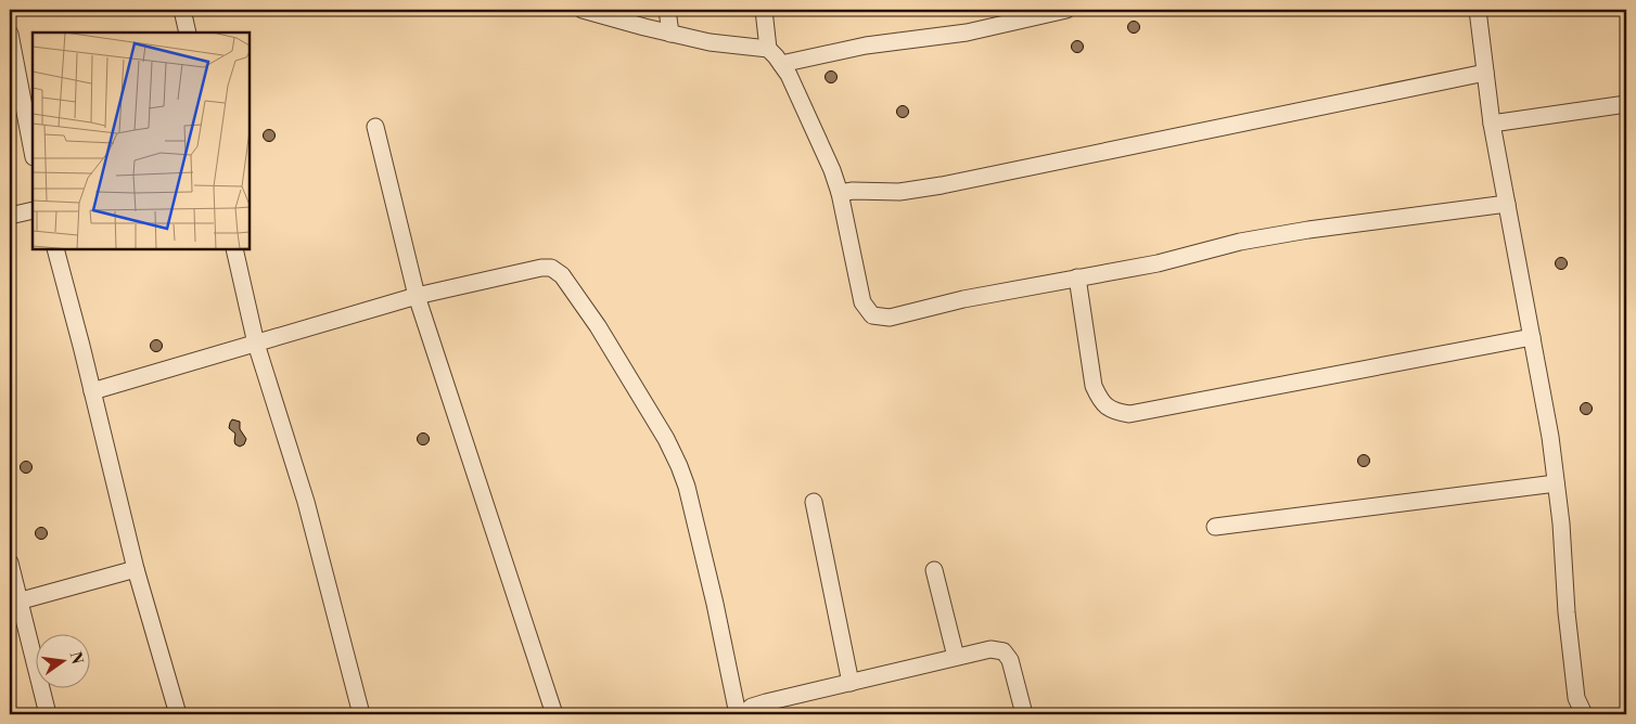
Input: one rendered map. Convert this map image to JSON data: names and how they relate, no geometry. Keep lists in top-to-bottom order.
{
  "north": "right"
}
